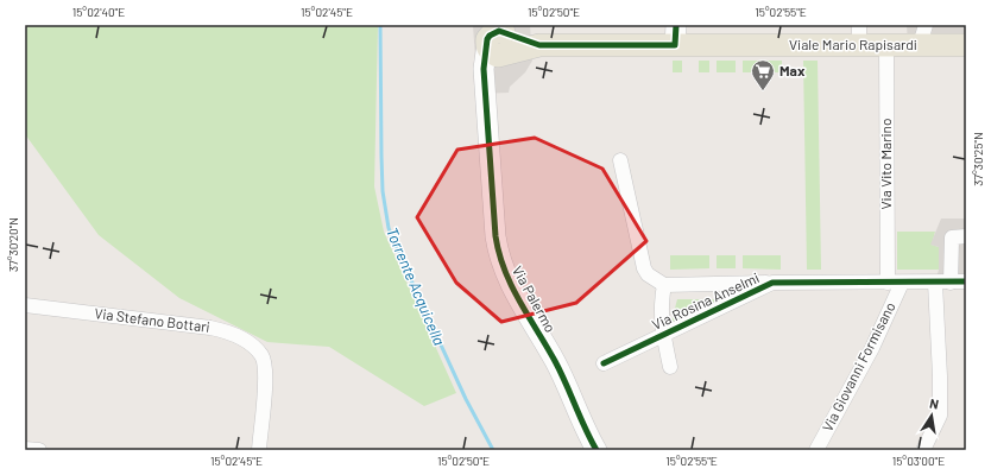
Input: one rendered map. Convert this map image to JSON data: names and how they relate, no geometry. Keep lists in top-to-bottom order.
{
  "streets": {
    "main road": ["Viale Mario Rapisardi", "Via Palermo"],
    "street": [
      "Via Vito Marino",
      "Via Rosina Anselmi",
      "Via Stefano Bottari",
      "Via Giovanni Formisano"
    ]
  },
  "crossings": [
    ["Viale Mario Rapisardi", "Via Vito Marino"],
    ["Viale Mario Rapisardi", "Via Palermo"],
    ["Via Vito Marino", "Via Rosina Anselmi"],
    ["Via Vito Marino", "Via Giovanni Formisano"],
    ["Via Rosina Anselmi", "Via Giovanni Formisano"]
  ],
  "water": ["Torrente Acquicella"],
  "places": {
    "supermarket": ["Max"]
  },
  "north": "top",
  "coordinates": [
    "15°02'40\"E",
    "15°02'45\"E",
    "15°02'50\"E",
    "15°02'55\"E",
    "37°30'25\"N",
    "37°30'20\"N",
    "15°03'00\"E"
  ]
}
